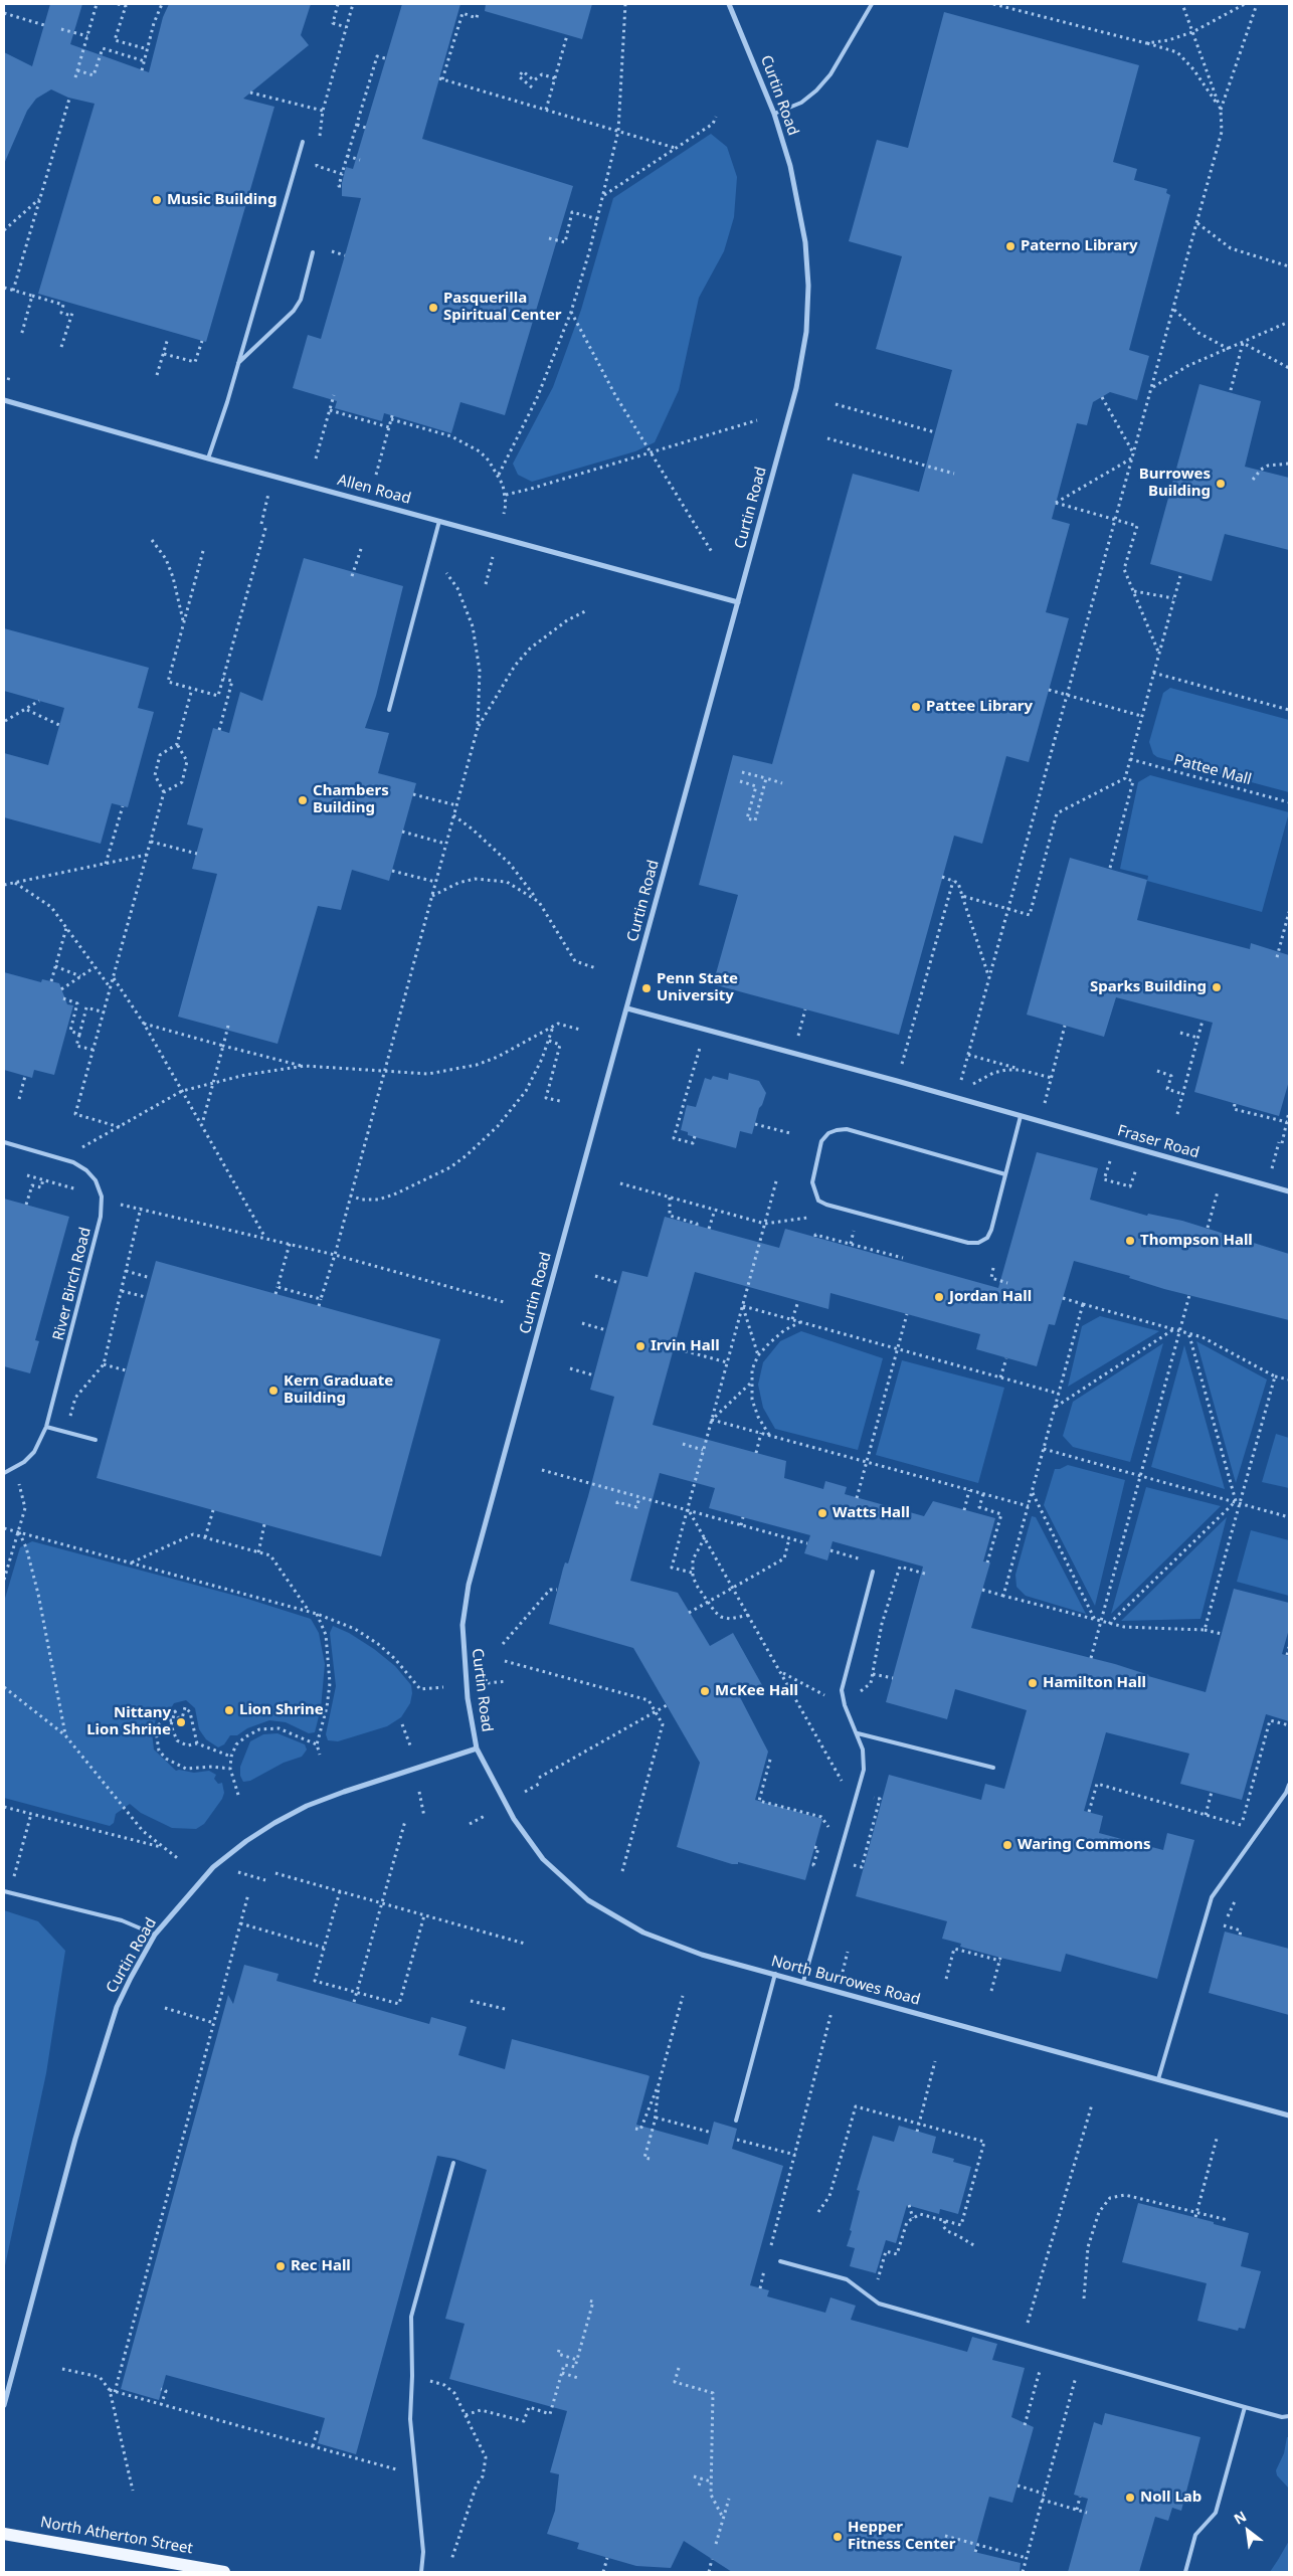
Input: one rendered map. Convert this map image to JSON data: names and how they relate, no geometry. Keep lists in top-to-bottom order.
{
  "streets": {
    "main road": ["North Atherton Street"],
    "street": [
      "Curtin Road",
      "Allen Road",
      "Fraser Road",
      "North Burrowes Road"
    ],
    "lane": ["River Birch Road"],
    "path": ["Pattee Mall"]
  },
  "crossings": [
    ["Curtin Road", "Allen Road"],
    ["Curtin Road", "Fraser Road"],
    ["Curtin Road", "North Burrowes Road"]
  ],
  "places": [
    "Music Building",
    "Paterno Library",
    "Pasquerilla Spiritual Center",
    "Burrowes Building",
    "Pattee Library",
    "Chambers Building",
    "Sparks Building",
    "Penn State University",
    "Thompson Hall",
    "Jordan Hall",
    "Irvin Hall",
    "Kern Graduate Building",
    "Watts Hall",
    "Hamilton Hall",
    "McKee Hall",
    "Lion Shrine",
    "Nittany Lion Shrine",
    "Waring Commons",
    "Rec Hall",
    "Noll Lab",
    "Hepper Fitness Center"
  ],
  "north": "top left"
}
